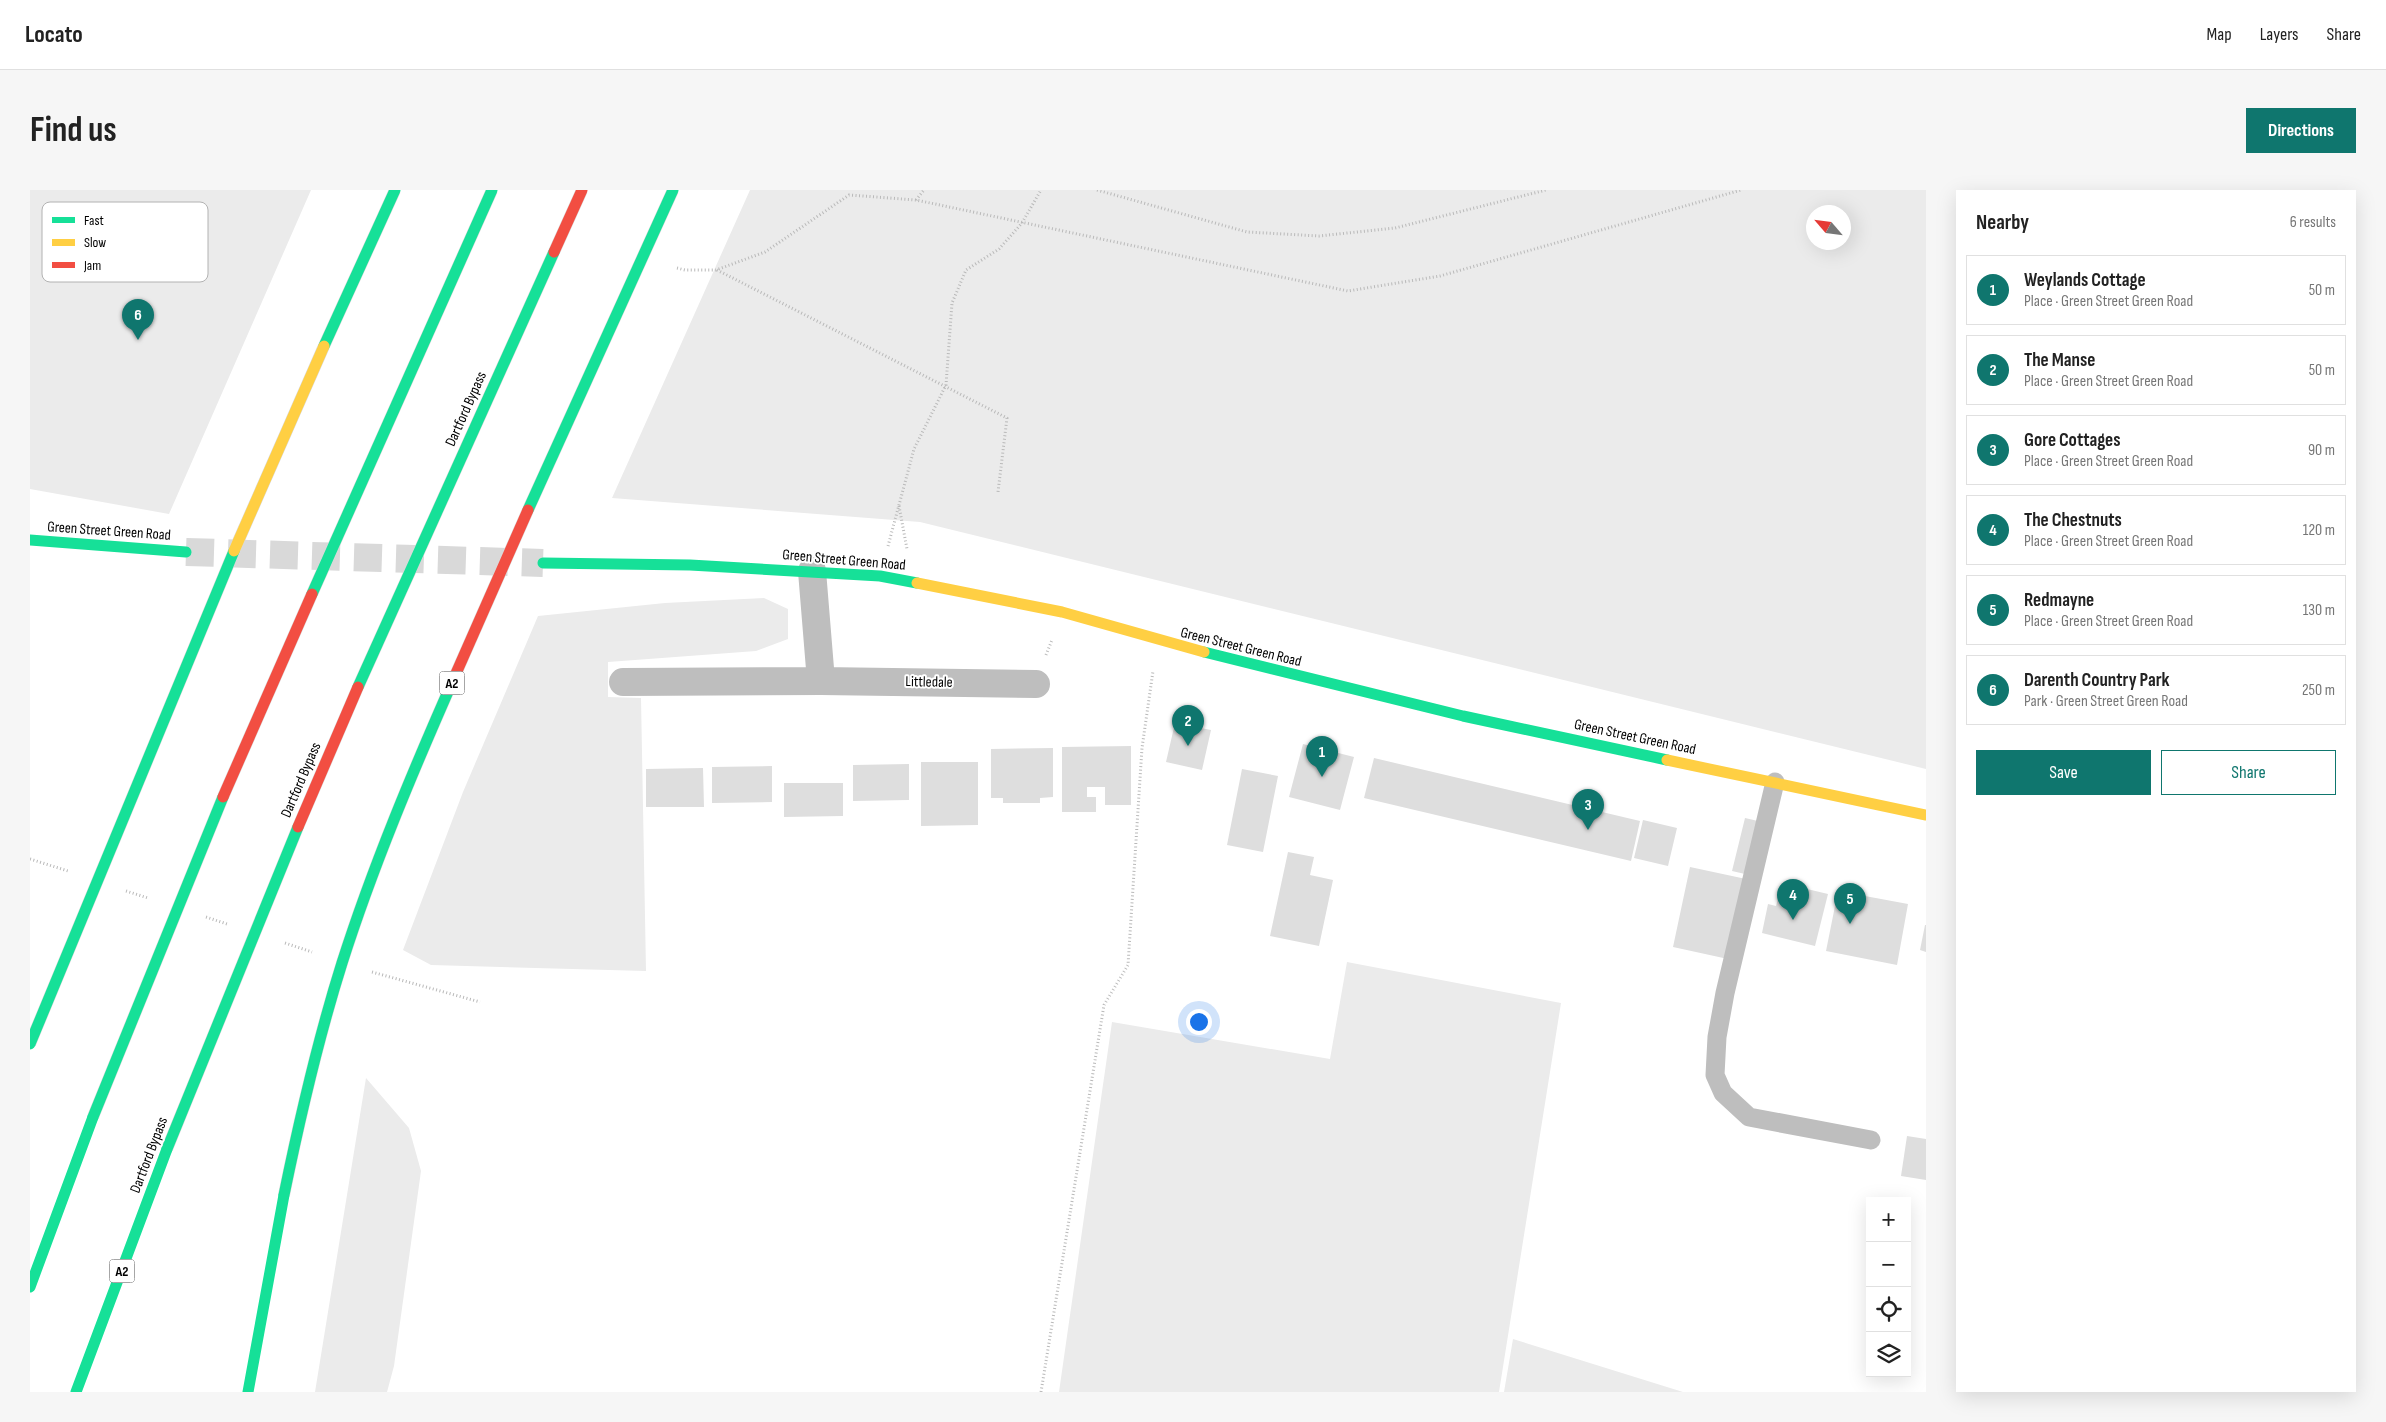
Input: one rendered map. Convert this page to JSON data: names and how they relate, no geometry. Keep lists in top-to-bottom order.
{
  "streets": {
    "main road": ["Dartford Bypass", "Green Street Green Road", "A2"],
    "street": ["Littledale"]
  },
  "legend": ["Fast", "Slow", "Jam"],
  "north": "top left",
  "page": {
    "header": "Locato",
    "nav": ["Map", "Layers", "Share"],
    "buttons": [
      "Directions",
      ["Save", "Share"]
    ],
    "title": "Find us",
    "heading": ["Nearby", "6 results"],
    "list": [
      {
        "mark": "1",
        "name": "Weylands Cottage",
        "note": "Place · Green Street Green Road",
        "value": "50 m"
      },
      {
        "mark": "2",
        "name": "The Manse",
        "note": "Place · Green Street Green Road",
        "value": "50 m"
      },
      {
        "mark": "3",
        "name": "Gore Cottages",
        "note": "Place · Green Street Green Road",
        "value": "90 m"
      },
      {
        "mark": "4",
        "name": "The Chestnuts",
        "note": "Place · Green Street Green Road",
        "value": "120 m"
      },
      {
        "mark": "5",
        "name": "Redmayne",
        "note": "Place · Green Street Green Road",
        "value": "130 m"
      },
      {
        "mark": "6",
        "name": "Darenth Country Park",
        "note": "Park · Green Street Green Road",
        "value": "250 m"
      }
    ],
    "pins": [
      "6",
      "2",
      "1",
      "3",
      "4",
      "5"
    ],
    "map_buttons": ["+", "−"]
  }
}
